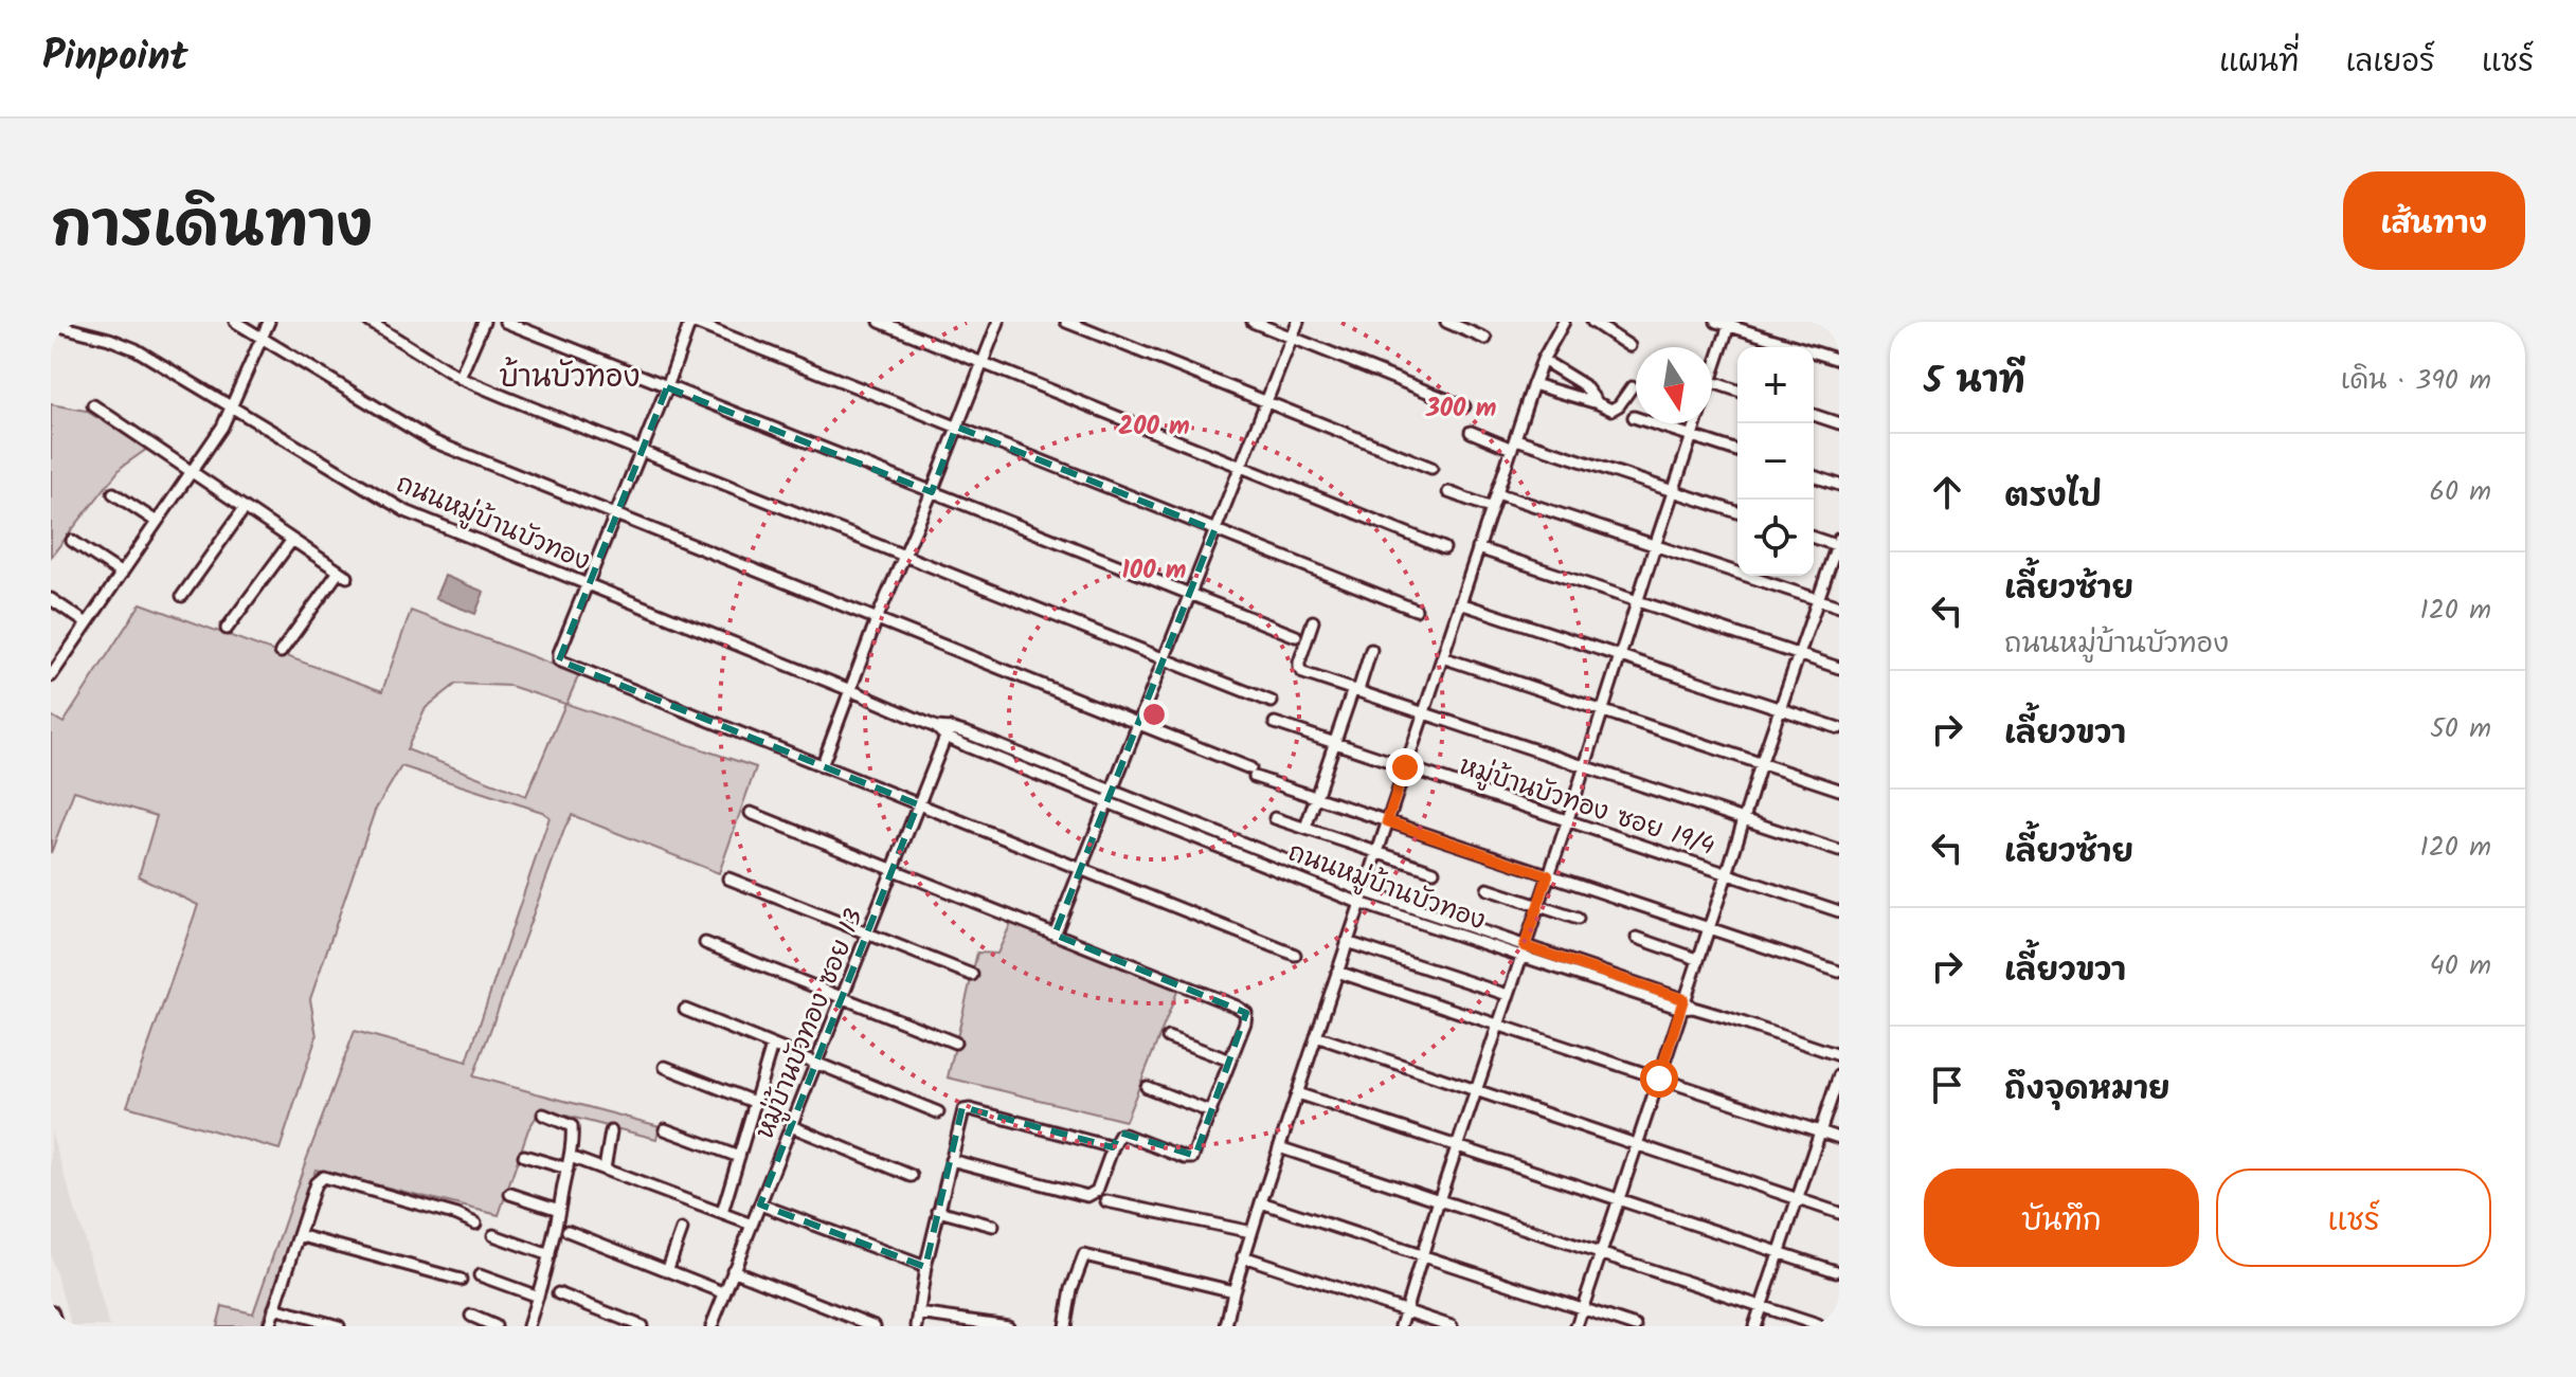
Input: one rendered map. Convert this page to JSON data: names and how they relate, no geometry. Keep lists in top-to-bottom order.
{
  "streets": {
    "street": ["ถนนหมู่บ้านบัวทอง", "หมู่บ้านบัวทอง ซอย 19/4", "หมู่บ้านบัวทอง ซอย 13"]
  },
  "crossings": [
    ["ถนนหมู่บ้านบัวทอง", "หมู่บ้านบัวทอง ซอย 13"]
  ],
  "districts": ["บ้านบัวทอง"],
  "north": "bottom",
  "page": {
    "header": "Pinpoint",
    "nav": ["แผนที่", "เลเยอร์", "แชร์"],
    "title": "การเดินทาง",
    "buttons": [
      "เส้นทาง",
      ["บันทึก", "แชร์"]
    ],
    "heading": ["5 นาที", "เดิน · 390 m"],
    "map_buttons": ["+", "−"],
    "list": [
      ["ตรงไป", "60 m"],
      ["เลี้ยวซ้าย", "ถนนหมู่บ้านบัวทอง", "120 m"],
      ["เลี้ยวขวา", "50 m"],
      ["เลี้ยวซ้าย", "120 m"],
      ["เลี้ยวขวา", "40 m"],
      "ถึงจุดหมาย"
    ]
  },
  "rings": ["300 m", "200 m", "100 m"]
}
